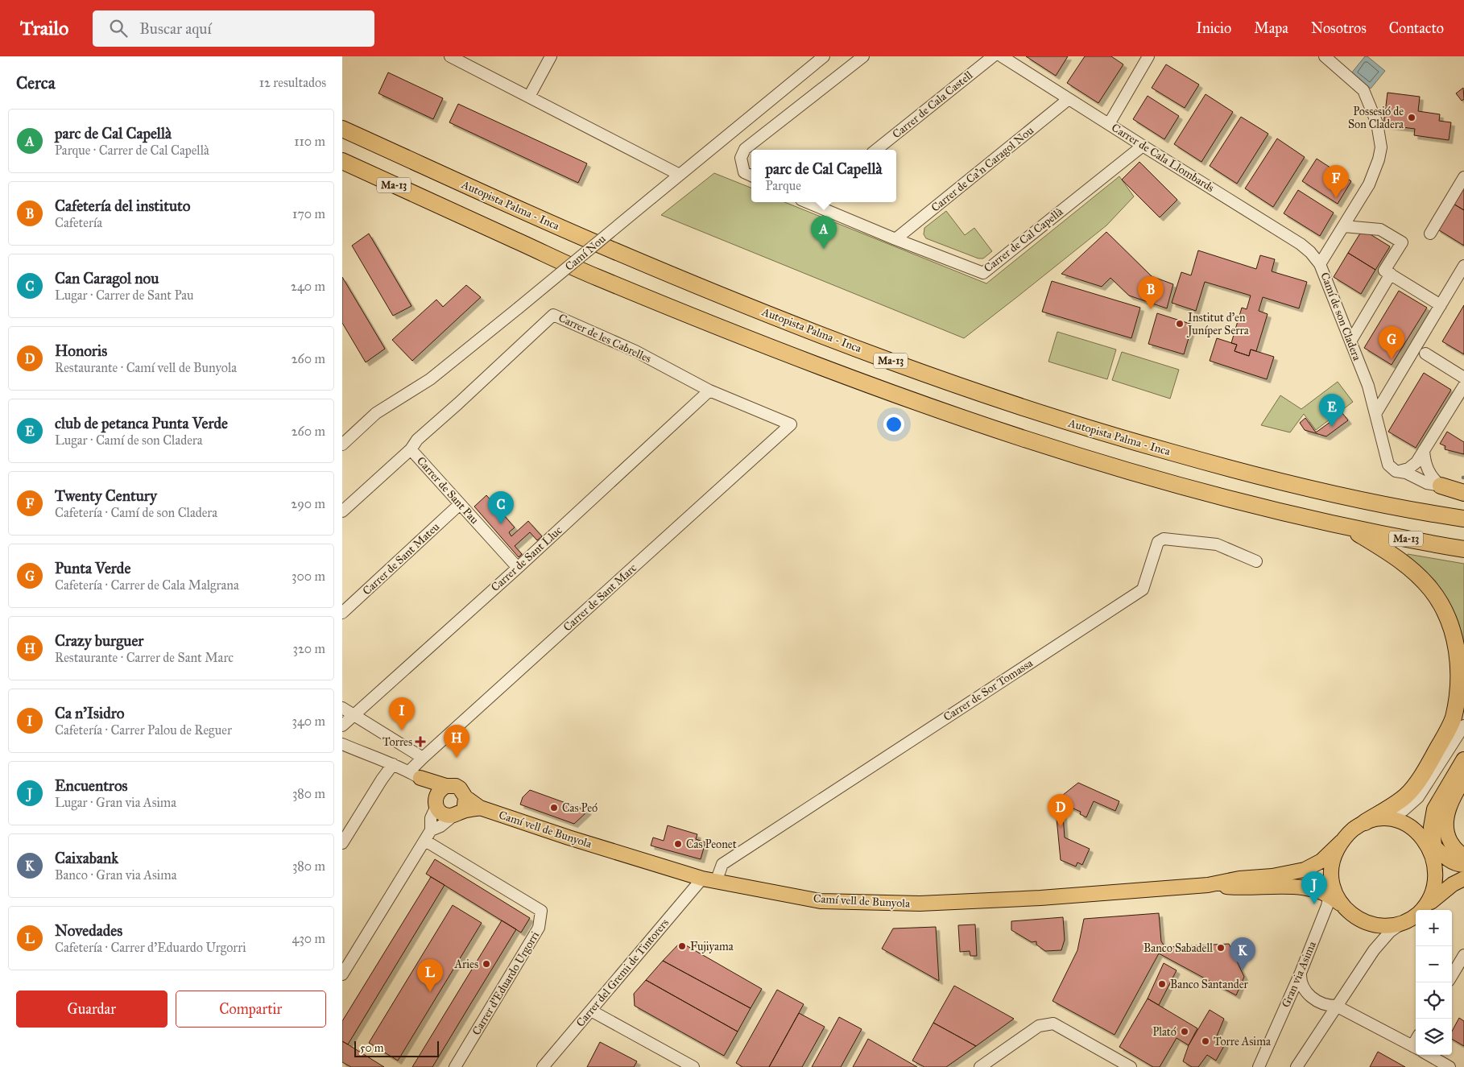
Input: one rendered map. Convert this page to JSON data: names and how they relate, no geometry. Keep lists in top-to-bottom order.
{
  "streets": {
    "highway": ["Ma-13", "Autopista Palma - Inca"],
    "main road": ["Camí vell de Bunyola"],
    "street": [
      "Carrer de Cala Castell",
      "Carrer de Cala Llombards",
      "Carrer de Ca'n Caragol Nou",
      "Carrer de Cal Capellà",
      "Camí Nou",
      "Camí de son Cladera",
      "Carrer de les Cabrelles",
      "Carrer de Sant Pau",
      "Carrer de Sant Mateu",
      "Carrer de Sant Lluc",
      "Carrer de Sant Marc",
      "Carrer de Sor Tomassa",
      "Carrer del Gremi de Tintorers",
      "Gran via Asima",
      "Carrer d'Eduardo Urgorri"
    ]
  },
  "crossings": [
    ["Carrer de Cala Llombards", "Carrer de Ca'n Caragol Nou"],
    ["Carrer de Cala Llombards", "Carrer de Cal Capellà"],
    ["Carrer de Cala Llombards", "Camí de son Cladera"],
    ["Carrer de Ca'n Caragol Nou", "Carrer de Cal Capellà"],
    ["Carrer de les Cabrelles", "Carrer de Sant Pau"],
    ["Carrer de les Cabrelles", "Carrer de Sant Lluc"],
    ["Carrer de les Cabrelles", "Carrer de Sant Marc"],
    ["Carrer de Sant Pau", "Carrer de Sant Mateu"],
    ["Carrer de Sant Pau", "Carrer de Sant Lluc"],
    ["Carrer de Sor Tomassa", "Camí vell de Bunyola"],
    ["Carrer de Sor Tomassa", "Carrer del Gremi de Tintorers"],
    ["Camí vell de Bunyola", "Carrer del Gremi de Tintorers"]
  ],
  "places": {
    "other": [
      "Possesió de Son Cladera",
      "Institut d'en Juníper Serra",
      "Cas Peó",
      "Cas Peonet",
      "Fujiyama",
      "Banco Sabadell",
      "Aries",
      "Banco Santander",
      "Plató",
      "Torre Asima"
    ],
    "health": ["Torres"]
  },
  "scale_bar": "50 m",
  "page": {
    "header": "Trailo",
    "search": "Buscar aquí",
    "nav": [
      "Inicio",
      "Mapa",
      "Nosotros",
      "Contacto"
    ],
    "heading": ["Cerca", "12 resultados"],
    "list": [
      {
        "mark": "A",
        "name": "parc de Cal Capellà",
        "note": "Parque · Carrer de Cal Capellà",
        "value": "110 m"
      },
      {
        "mark": "B",
        "name": "Cafetería del instituto",
        "note": "Cafetería",
        "value": "170 m"
      },
      {
        "mark": "C",
        "name": "Can Caragol nou",
        "note": "Lugar · Carrer de Sant Pau",
        "value": "240 m"
      },
      {
        "mark": "D",
        "name": "Honoris",
        "note": "Restaurante · Camí vell de Bunyola",
        "value": "260 m"
      },
      {
        "mark": "E",
        "name": "club de petanca Punta Verde",
        "note": "Lugar · Camí de son Cladera",
        "value": "260 m"
      },
      {
        "mark": "F",
        "name": "Twenty Century",
        "note": "Cafetería · Camí de son Cladera",
        "value": "290 m"
      },
      {
        "mark": "G",
        "name": "Punta Verde",
        "note": "Cafetería · Carrer de Cala Malgrana",
        "value": "300 m"
      },
      {
        "mark": "H",
        "name": "Crazy burguer",
        "note": "Restaurante · Carrer de Sant Marc",
        "value": "320 m"
      },
      {
        "mark": "I",
        "name": "Ca n'Isidro",
        "note": "Cafetería · Carrer Palou de Reguer",
        "value": "340 m"
      },
      {
        "mark": "J",
        "name": "Encuentros",
        "note": "Lugar · Gran via Asima",
        "value": "380 m"
      },
      {
        "mark": "K",
        "name": "Caixabank",
        "note": "Banco · Gran via Asima",
        "value": "380 m"
      },
      {
        "mark": "L",
        "name": "Novedades",
        "note": "Cafetería · Carrer d'Eduardo Urgorri",
        "value": "430 m"
      }
    ],
    "popup": ["parc de Cal Capellà", "Parque"],
    "pins": [
      "F",
      "A",
      "B",
      "G",
      "E",
      "C",
      "I",
      "H",
      "D",
      "J",
      "K",
      "L"
    ],
    "map_buttons": ["+", "−"],
    "buttons": ["Guardar", "Compartir"],
    "scale": "50 m"
  }
}
